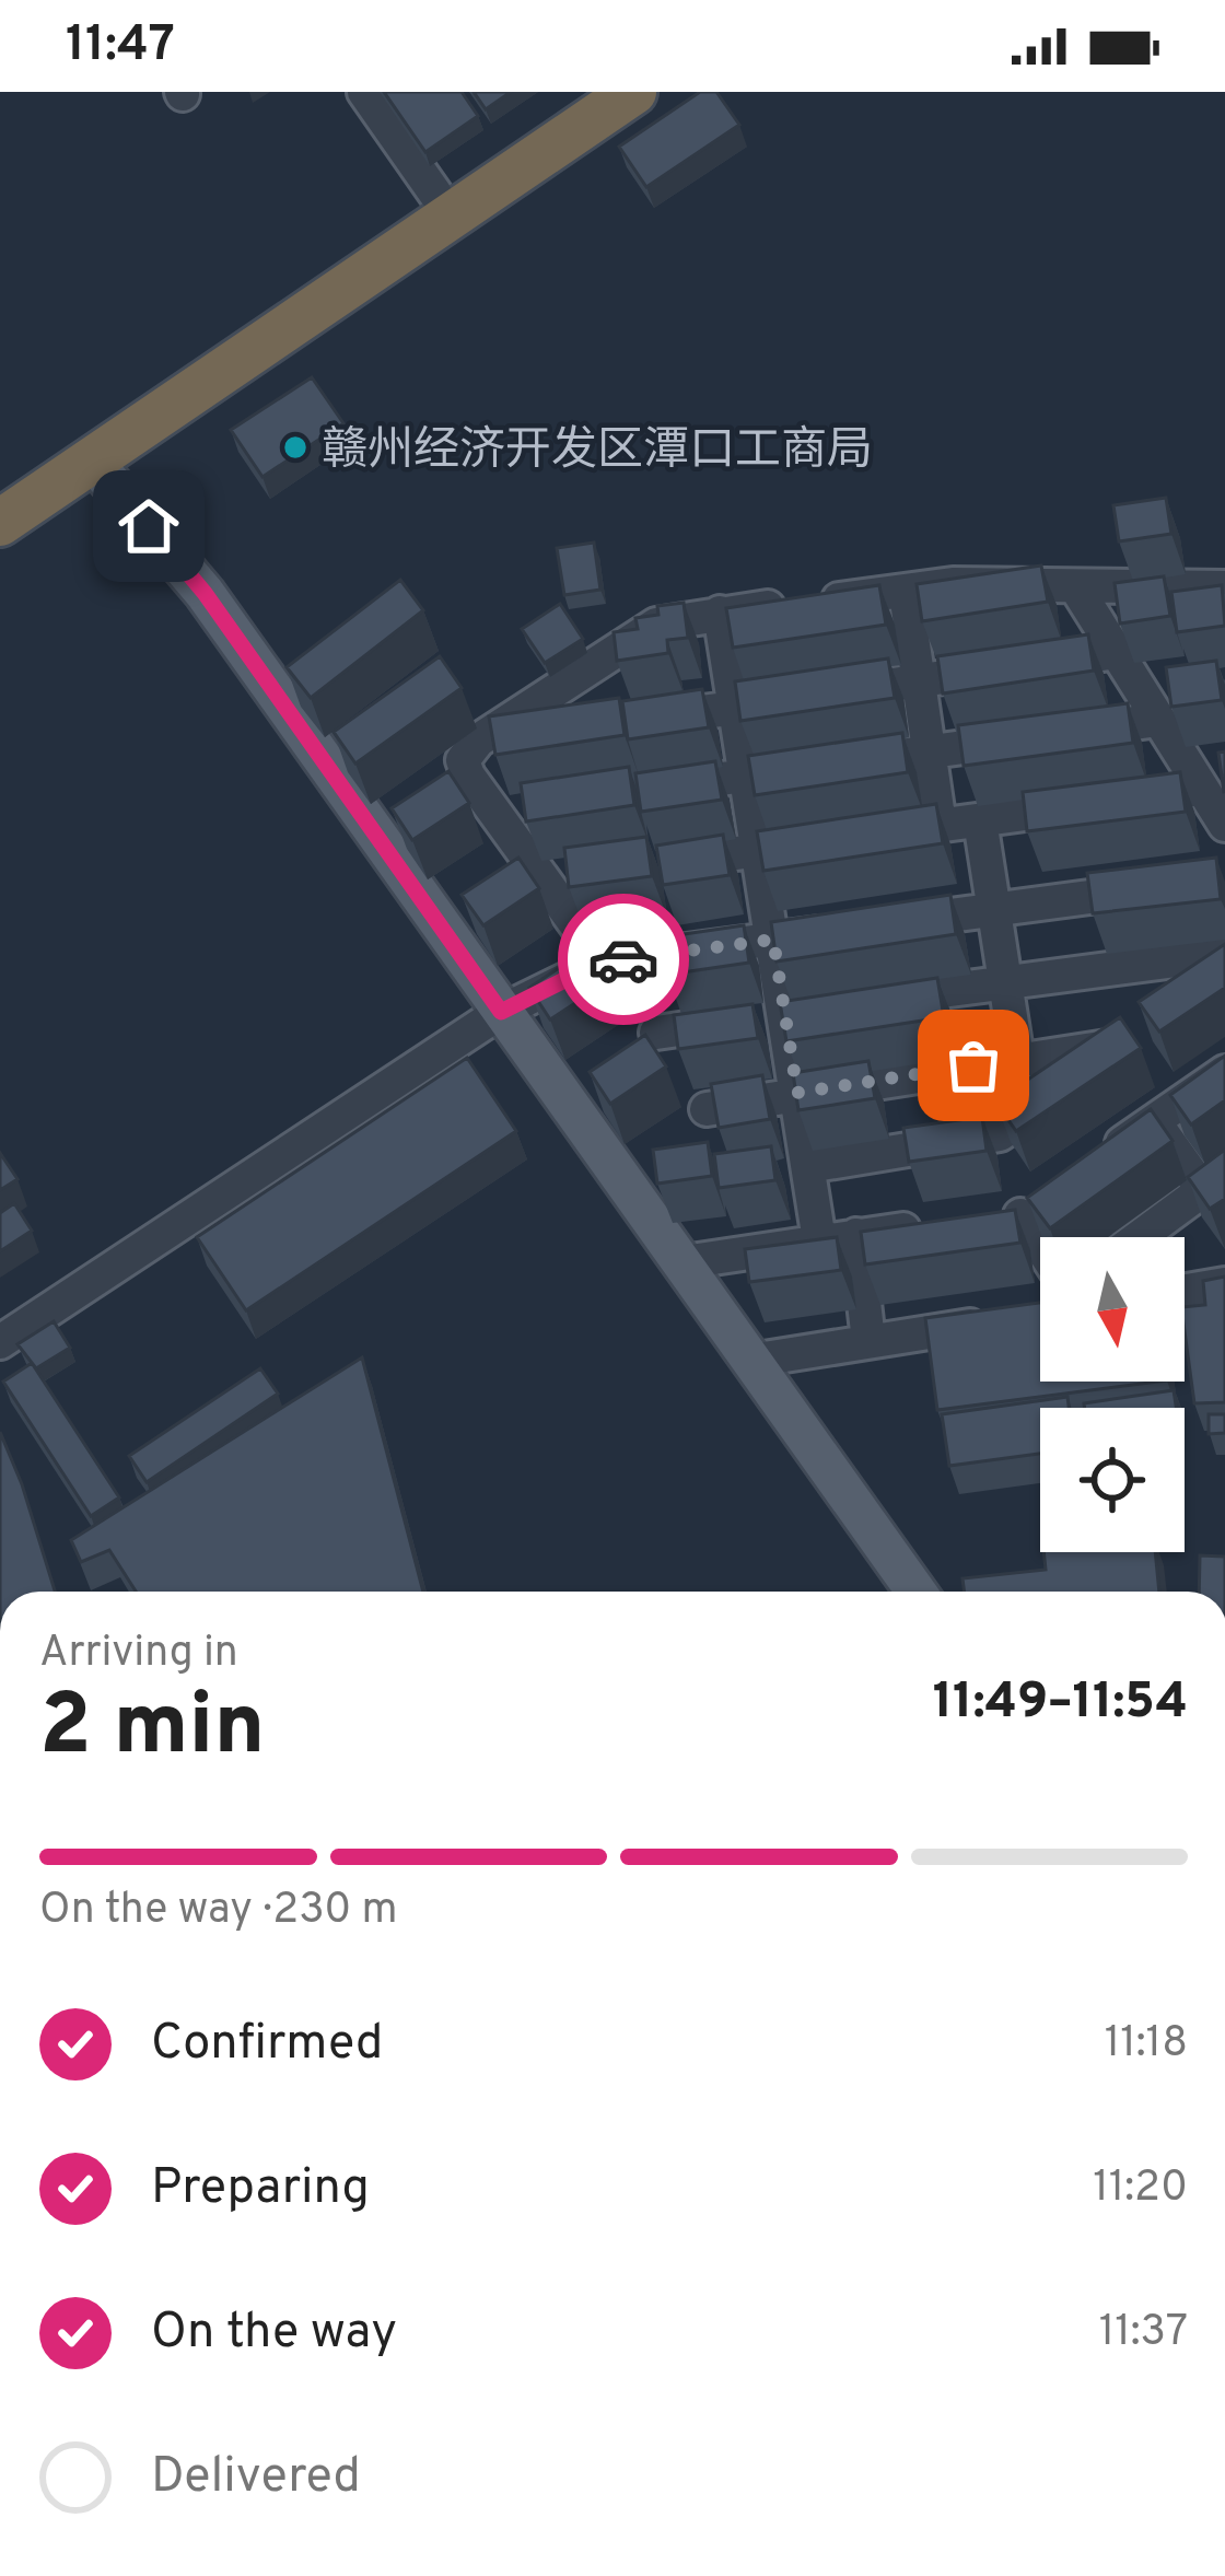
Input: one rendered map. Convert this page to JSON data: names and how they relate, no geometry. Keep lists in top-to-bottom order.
{
  "places": ["赣州经济开发区潭口工商局"],
  "north": "bottom",
  "page": {
    "status": "11:47",
    "heading": ["2 min", "Arriving in", "11:49–11:54"],
    "bar": "On the way · 230 m",
    "list": [
      ["Confirmed", "11:18"],
      ["Preparing", "11:20"],
      ["On the way", "11:37"],
      "Delivered"
    ]
  }
}
